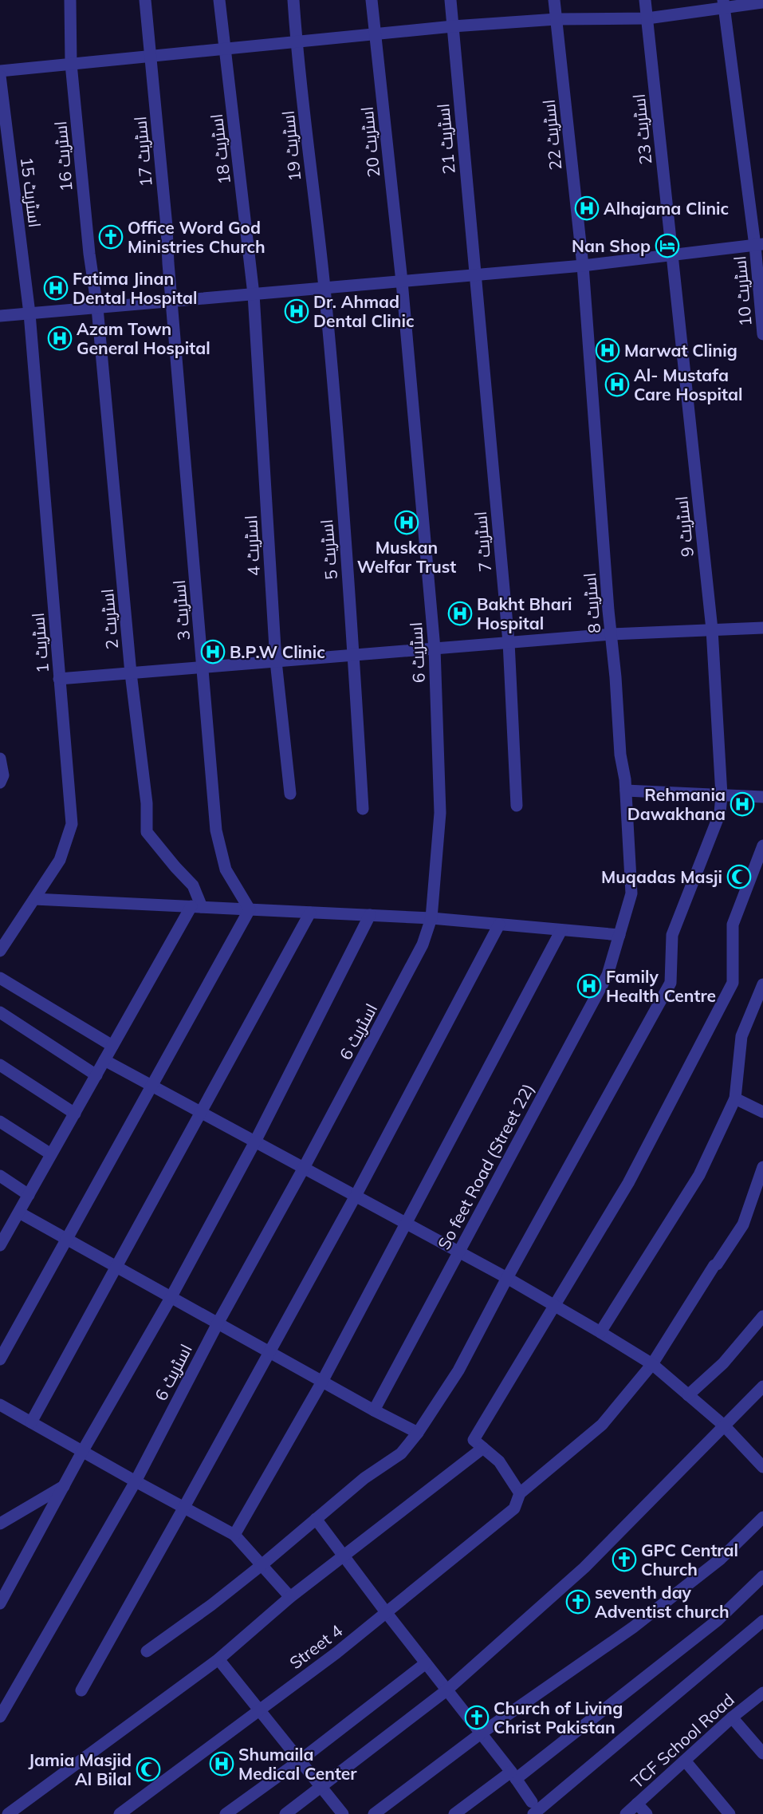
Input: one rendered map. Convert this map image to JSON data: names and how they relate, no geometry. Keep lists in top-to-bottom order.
{
  "streets": {
    "street": [
      "اسٹریٹ 23",
      "اسٹریٹ 22",
      "اسٹریٹ 21",
      "اسٹریٹ 20",
      "اسٹریٹ 19",
      "اسٹریٹ 18",
      "اسٹریٹ 17",
      "اسٹریٹ 16",
      "اسٹریٹ 15",
      "اسٹریٹ 10",
      "اسٹریٹ 9",
      "اسٹریٹ 7",
      "اسٹریٹ 4",
      "اسٹریٹ 5",
      "اسٹریٹ 8",
      "اسٹریٹ 3",
      "اسٹریٹ 2",
      "اسٹریٹ 1",
      "اسٹریٹ 6",
      "So feet Road (Street 22)",
      "Street 4",
      "TCF School Road"
    ]
  },
  "crossings": [
    ["اسٹریٹ 23", "اسٹریٹ 9"],
    ["اسٹریٹ 22", "اسٹریٹ 8"],
    ["اسٹریٹ 21", "اسٹریٹ 7"],
    ["اسٹریٹ 20", "اسٹریٹ 6"],
    ["اسٹریٹ 19", "اسٹریٹ 5"],
    ["اسٹریٹ 18", "اسٹریٹ 4"],
    ["اسٹریٹ 17", "اسٹریٹ 3"],
    ["اسٹریٹ 16", "اسٹریٹ 2"],
    ["اسٹریٹ 15", "اسٹریٹ 1"],
    ["اسٹریٹ 8", "So feet Road (Street 22)"]
  ],
  "places": {
    "hospital": [
      "Alhajama Clinic",
      "Fatima Jinan Dental Hospital",
      "Dr. Ahmad Dental Clinic",
      "Azam Town General Hospital",
      "Marwat Clinig",
      "Al- Mustafa Care Hospital",
      "Muskan Welfar Trust",
      "Bakht Bhari Hospital",
      "B.P.W Clinic",
      "Rehmania Dawakhana",
      "Family Health Centre",
      "Shumaila Medical Center"
    ],
    "church": [
      "Office Word God Ministries Church",
      "GPC Central Church",
      "seventh day Adventist church",
      "Church of Living Christ Pakistan"
    ],
    "hotel": ["Nan Shop"],
    "mosque": ["Muqadas Masji", "Jamia Masjid Al Bilal"]
  }
}
